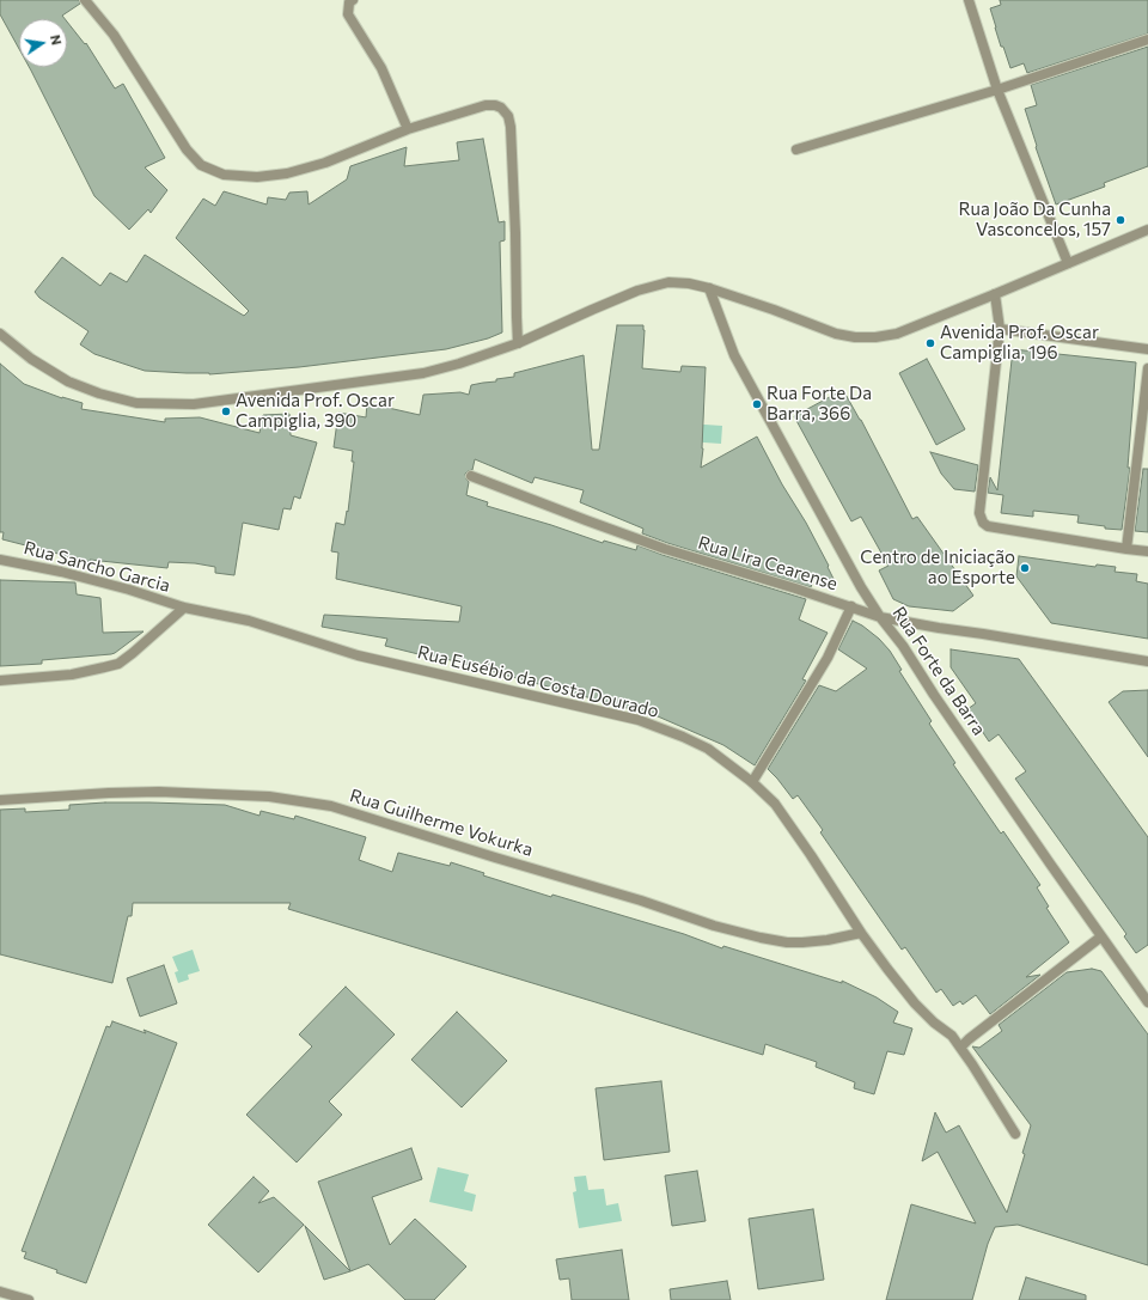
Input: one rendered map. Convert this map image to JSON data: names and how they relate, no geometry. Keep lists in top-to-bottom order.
{
  "streets": {
    "street": [
      "Rua Lira Cearense",
      "Rua Sancho Garcia",
      "Rua Forte da Barra",
      "Rua Eusébio da Costa Dourado",
      "Rua Guilherme Vokurka"
    ]
  },
  "crossings": [
    ["Rua Lira Cearense", "Rua Forte da Barra"],
    ["Rua Sancho Garcia", "Rua Eusébio da Costa Dourado"],
    ["Rua Eusébio da Costa Dourado", "Rua Guilherme Vokurka"]
  ],
  "places": [
    "Rua João Da Cunha Vasconcelos, 157",
    "Avenida Prof. Oscar Campiglia, 196",
    "Rua Forte Da Barra, 366",
    "Avenida Prof. Oscar Campiglia, 390",
    "Centro de Iniciação ao Esporte"
  ],
  "north": "right"
}
